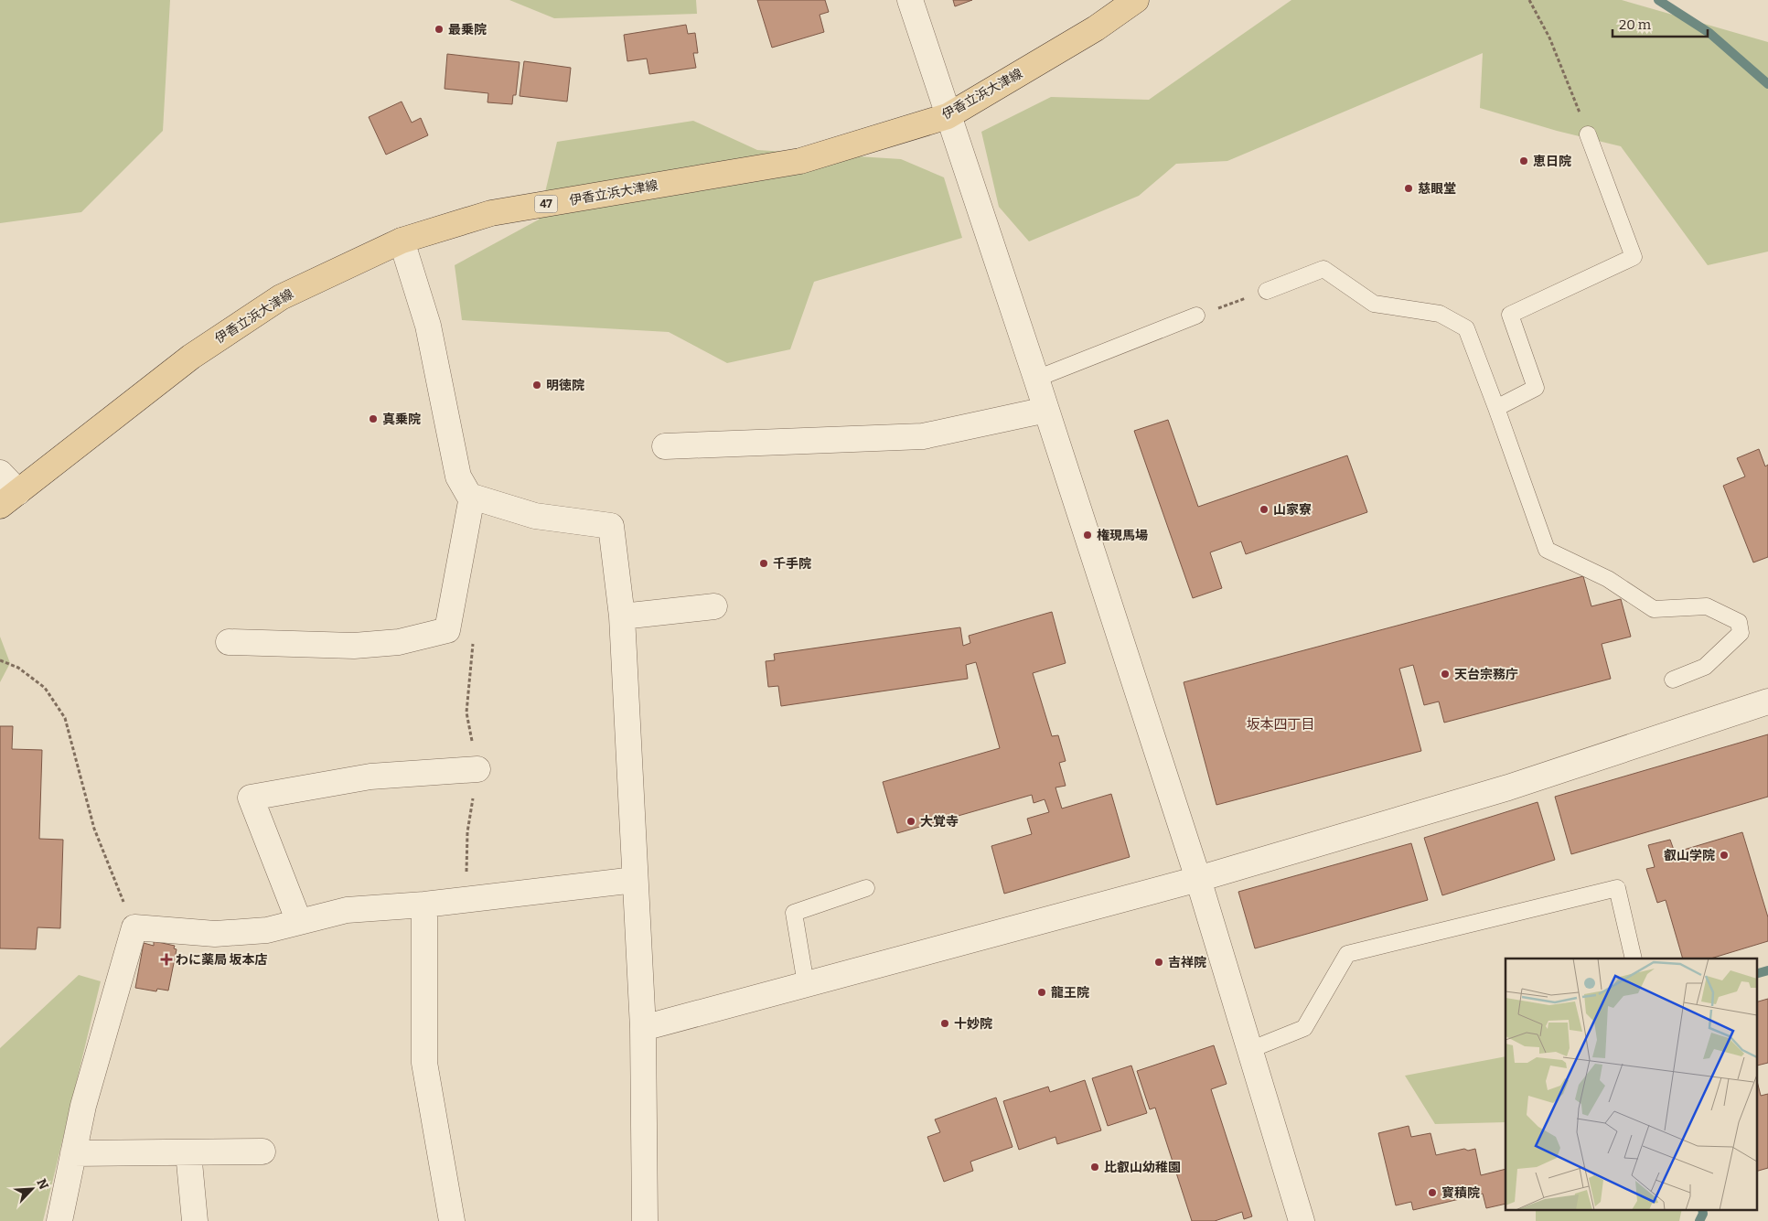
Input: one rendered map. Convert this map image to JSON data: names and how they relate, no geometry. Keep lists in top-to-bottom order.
{
  "streets": {
    "main road": ["伊香立浜大津線", "47"]
  },
  "districts": ["坂本四丁目"],
  "places": {
    "other": [
      "最乗院",
      "恵日院",
      "慈眼堂",
      "明徳院",
      "真乗院",
      "山家寮",
      "権現馬場",
      "千手院",
      "天台宗務庁",
      "大覚寺",
      "叡山学院",
      "吉祥院",
      "龍王院",
      "十妙院",
      "比叡山幼稚園",
      "寳積院"
    ],
    "health": ["わに薬局 坂本店"]
  },
  "scale_bar": "20 m",
  "north": "top right"
}
